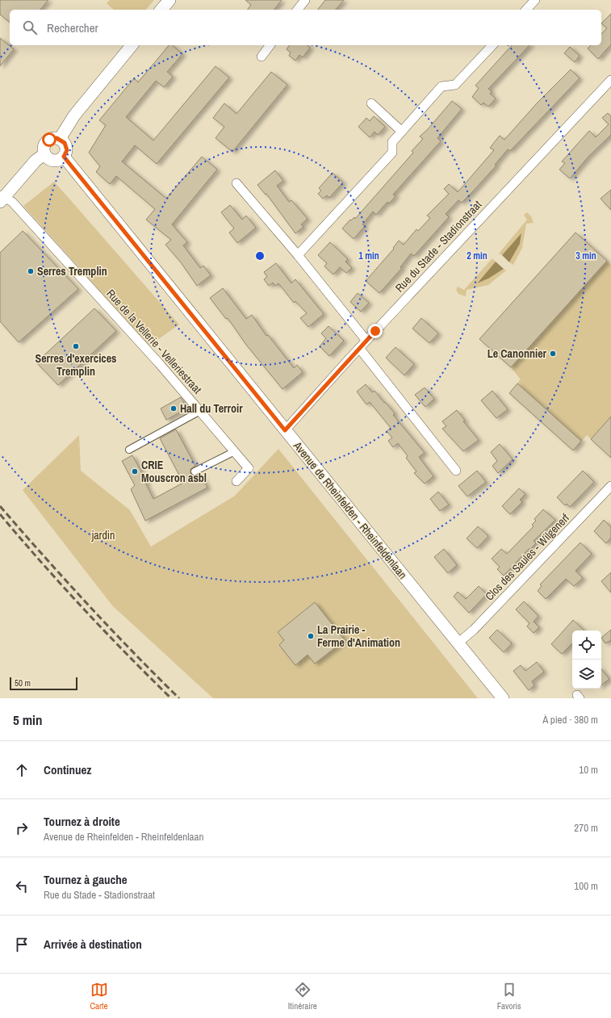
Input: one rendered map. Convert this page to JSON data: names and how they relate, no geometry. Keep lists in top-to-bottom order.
{
  "streets": {
    "main road": ["Avenue de Rheinfelden - Rheinfeldenlaan"],
    "street": ["Rue du Stade - Stadionstraat", "Rue de la Vellerie - Velleriestraat", "Clos des Saules - Wilgenerf"]
  },
  "crossings": [
    ["Rue du Stade - Stadionstraat", "Avenue de Rheinfelden - Rheinfeldenlaan"],
    ["Avenue de Rheinfelden - Rheinfeldenlaan", "Clos des Saules - Wilgenerf"]
  ],
  "parks": ["jardin"],
  "places": [
    "Serres Tremplin",
    "Serres d'exercices Tremplin",
    "Le Canonnier",
    "Hall du Terroir",
    "CRIE Mouscron asbl",
    "La Prairie - Ferme d'Animation"
  ],
  "scale_bar": "50 m",
  "page": {
    "search": "Rechercher",
    "scale": "50 m",
    "heading": ["5 min", "À pied · 380 m"],
    "list": [
      ["Continuez", "10 m"],
      ["Tournez à droite", "Avenue de Rheinfelden - Rheinfeldenlaan", "270 m"],
      ["Tournez à gauche", "Rue du Stade - Stadionstraat", "100 m"],
      "Arrivée à destination"
    ],
    "nav": ["Carte", "Itinéraire", "Favoris"]
  },
  "rings": ["1 min", "2 min", "3 min"]
}
